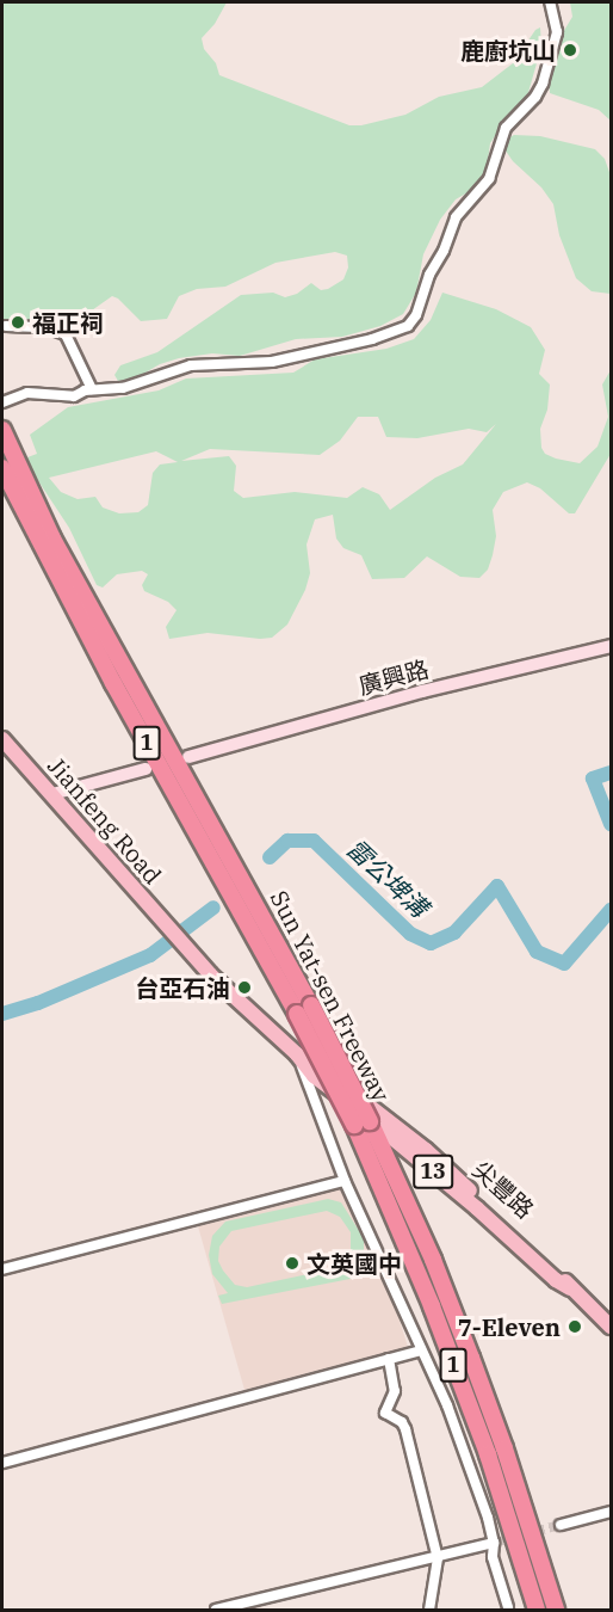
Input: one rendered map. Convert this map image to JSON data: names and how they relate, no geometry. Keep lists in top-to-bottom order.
{
  "streets": {
    "highway": ["1", "Sun Yat-sen Freeway"],
    "main road": ["Jianfeng Road", "13"],
    "street": ["廣興路"]
  },
  "crossings": [
    ["Jianfeng Road", "13"]
  ],
  "water": ["雷公埤溝"],
  "places": [
    "鹿廚坑山",
    "福正祠",
    "台亞石油",
    "文英國中",
    "7-Eleven"
  ]
}
